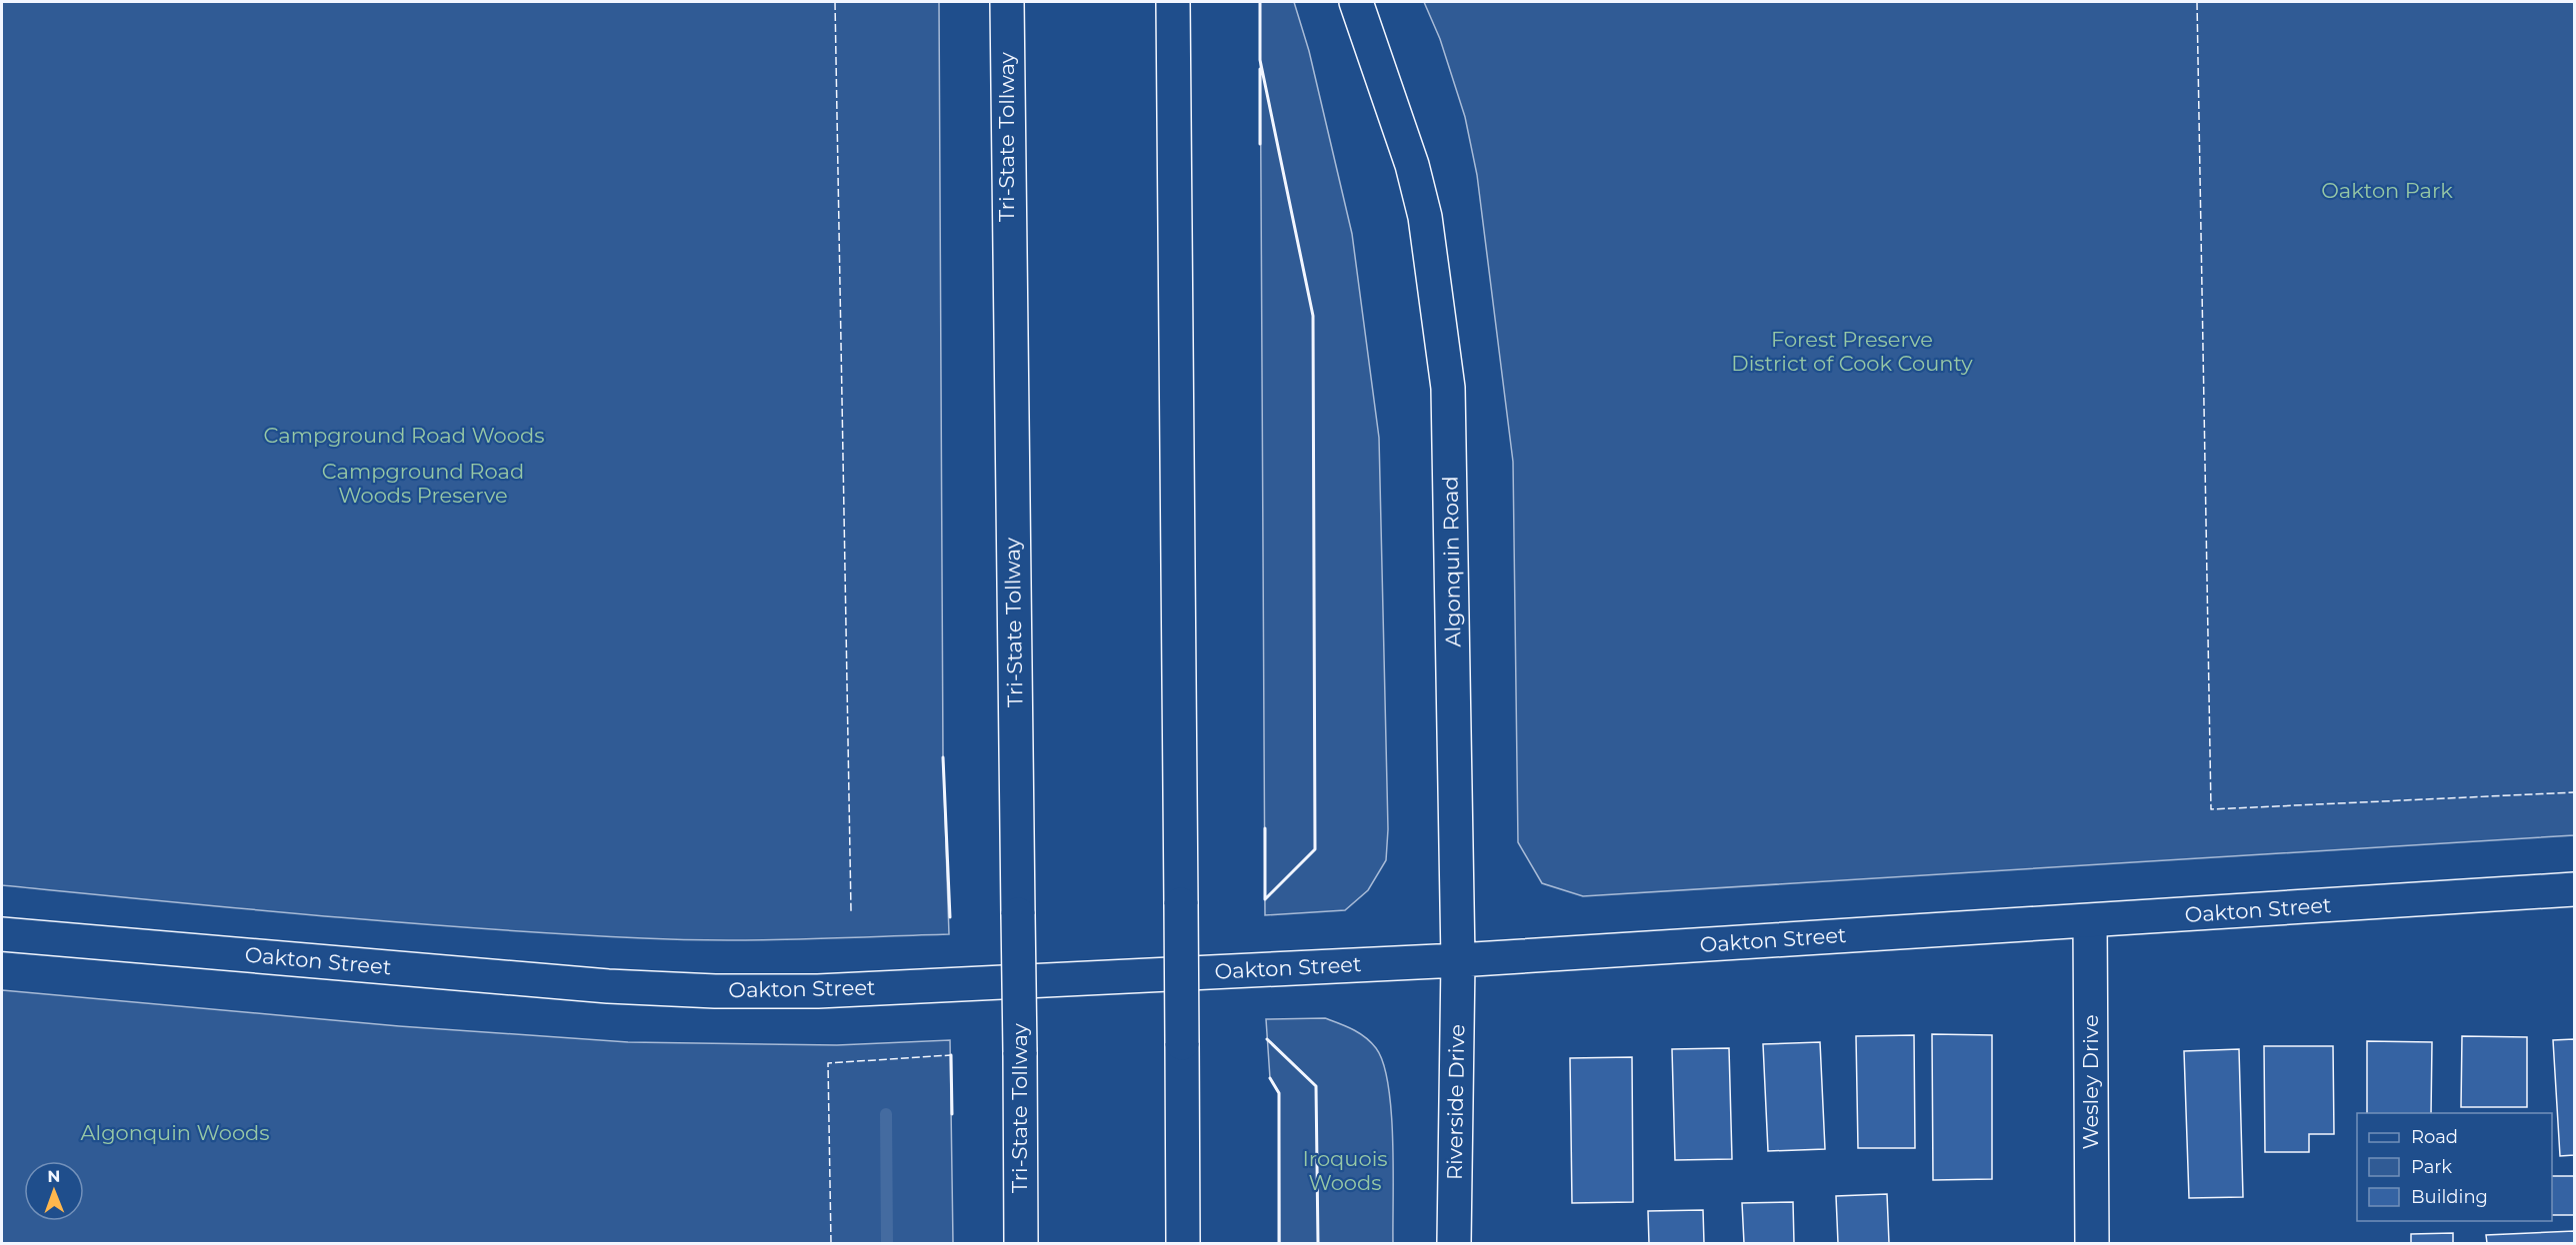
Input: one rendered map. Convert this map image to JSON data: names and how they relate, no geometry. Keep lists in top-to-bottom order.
{
  "streets": {
    "main road": [
      "Tri-State Tollway",
      "Algonquin Road",
      "Oakton Street",
      "Wesley Drive",
      "Riverside Drive"
    ]
  },
  "crossings": [
    ["Algonquin Road", "Oakton Street"],
    ["Algonquin Road", "Riverside Drive"],
    ["Oakton Street", "Wesley Drive"],
    ["Oakton Street", "Riverside Drive"]
  ],
  "parks": [
    "Oakton Park",
    "Forest Preserve District of Cook County",
    "Campground Road Woods",
    "Campground Road Woods Preserve",
    "Algonquin Woods",
    "Iroquois Woods"
  ],
  "legend": ["Road", "Park", "Building"],
  "north": "top"
}
